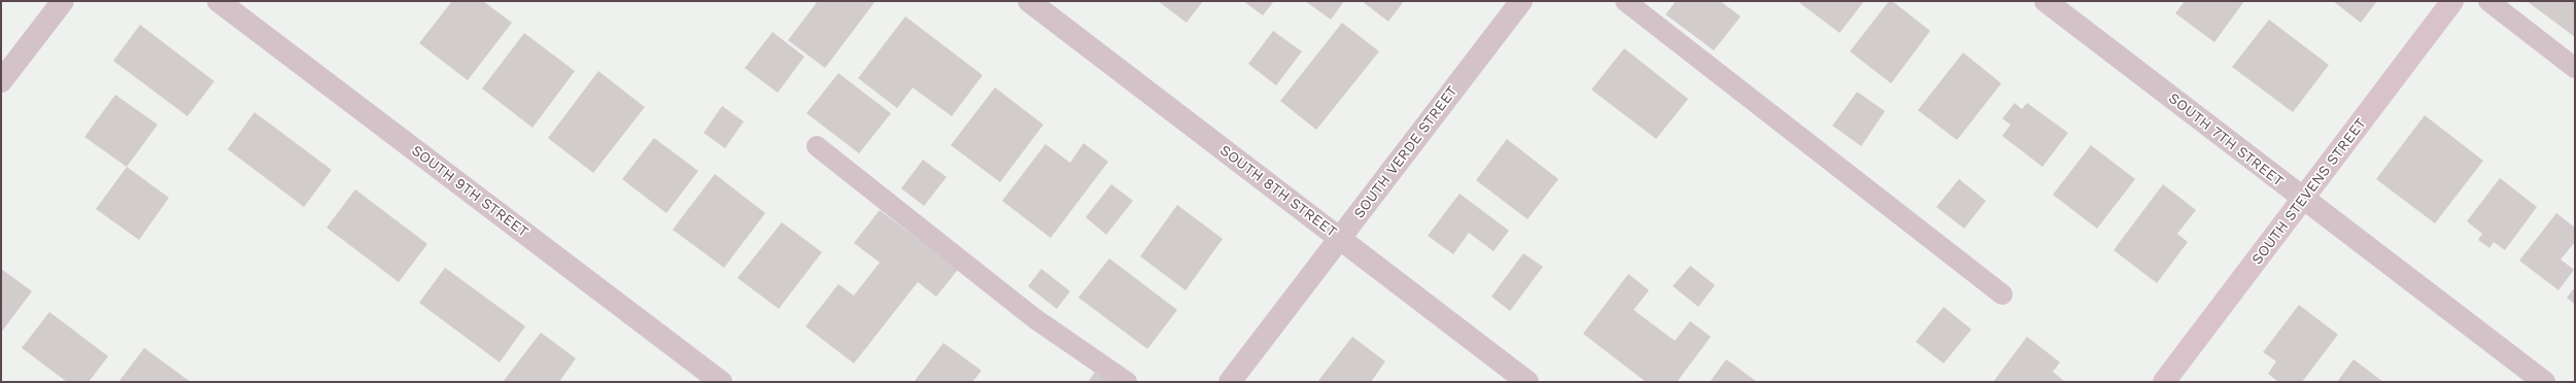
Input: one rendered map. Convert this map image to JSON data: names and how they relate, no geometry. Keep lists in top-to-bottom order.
{
  "streets": {
    "street": [
      "SOUTH 7TH STREET",
      "SOUTH VERDE STREET",
      "SOUTH 9TH STREET",
      "SOUTH 8TH STREET",
      "SOUTH STEVENS STREET"
    ]
  },
  "crossings": [
    ["SOUTH 7TH STREET", "SOUTH STEVENS STREET"],
    ["SOUTH VERDE STREET", "SOUTH 8TH STREET"]
  ]
}
